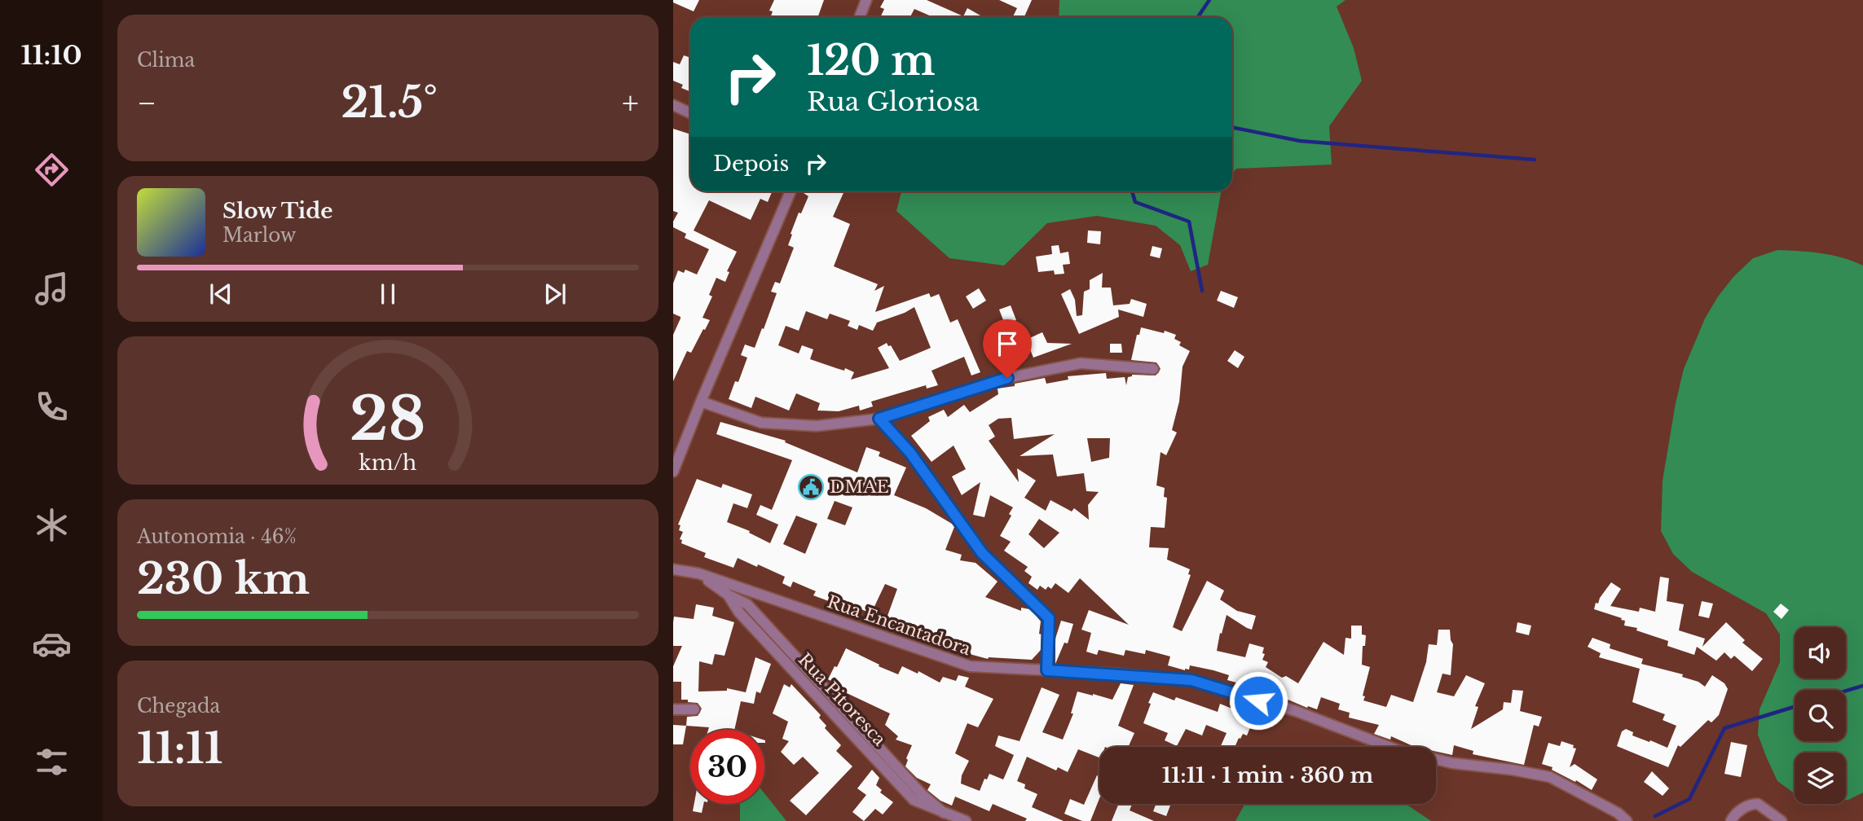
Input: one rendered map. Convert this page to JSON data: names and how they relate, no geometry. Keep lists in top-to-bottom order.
{
  "streets": {
    "street": ["Rua Encantadora", "Rua Pitoresca"]
  },
  "crossings": [
    ["Rua Encantadora", "Rua Pitoresca"]
  ],
  "places": {
    "public building": ["DMAE"]
  },
  "page": {
    "tabs": "11:10",
    "tile": [
      "Clima",
      ["Autonomia · 46%", "230 km"],
      ["Chegada", "11:11"]
    ],
    "turn": ["120 m", "Rua Gloriosa"],
    "heat": ["−", "21.5°", "+"],
    "then": "Depois",
    "song": ["Slow Tide", "Marlow"],
    "limit": "30",
    "trip": "11:11 · 1 min · 360 m",
    "gauge": ["28", "km/h"]
  }
}
